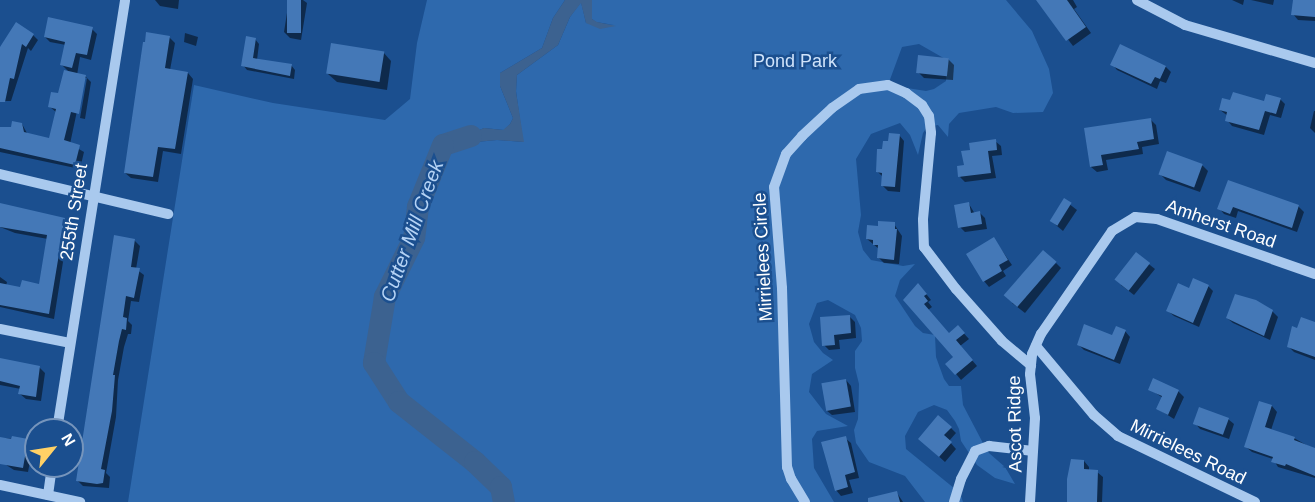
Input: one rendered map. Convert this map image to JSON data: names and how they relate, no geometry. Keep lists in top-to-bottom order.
{
  "streets": {
    "street": [
      "255th Street",
      "Amherst Road",
      "Mirrielees Circle",
      "Ascot Ridge",
      "Mirrielees Road"
    ]
  },
  "crossings": [
    ["Amherst Road", "Ascot Ridge"],
    ["Amherst Road", "Mirrielees Road"],
    ["Mirrielees Circle", "Ascot Ridge"],
    ["Ascot Ridge", "Mirrielees Road"]
  ],
  "water": ["Cutter Mill Creek"],
  "parks": ["Pond Park"],
  "north": "top right"
}
